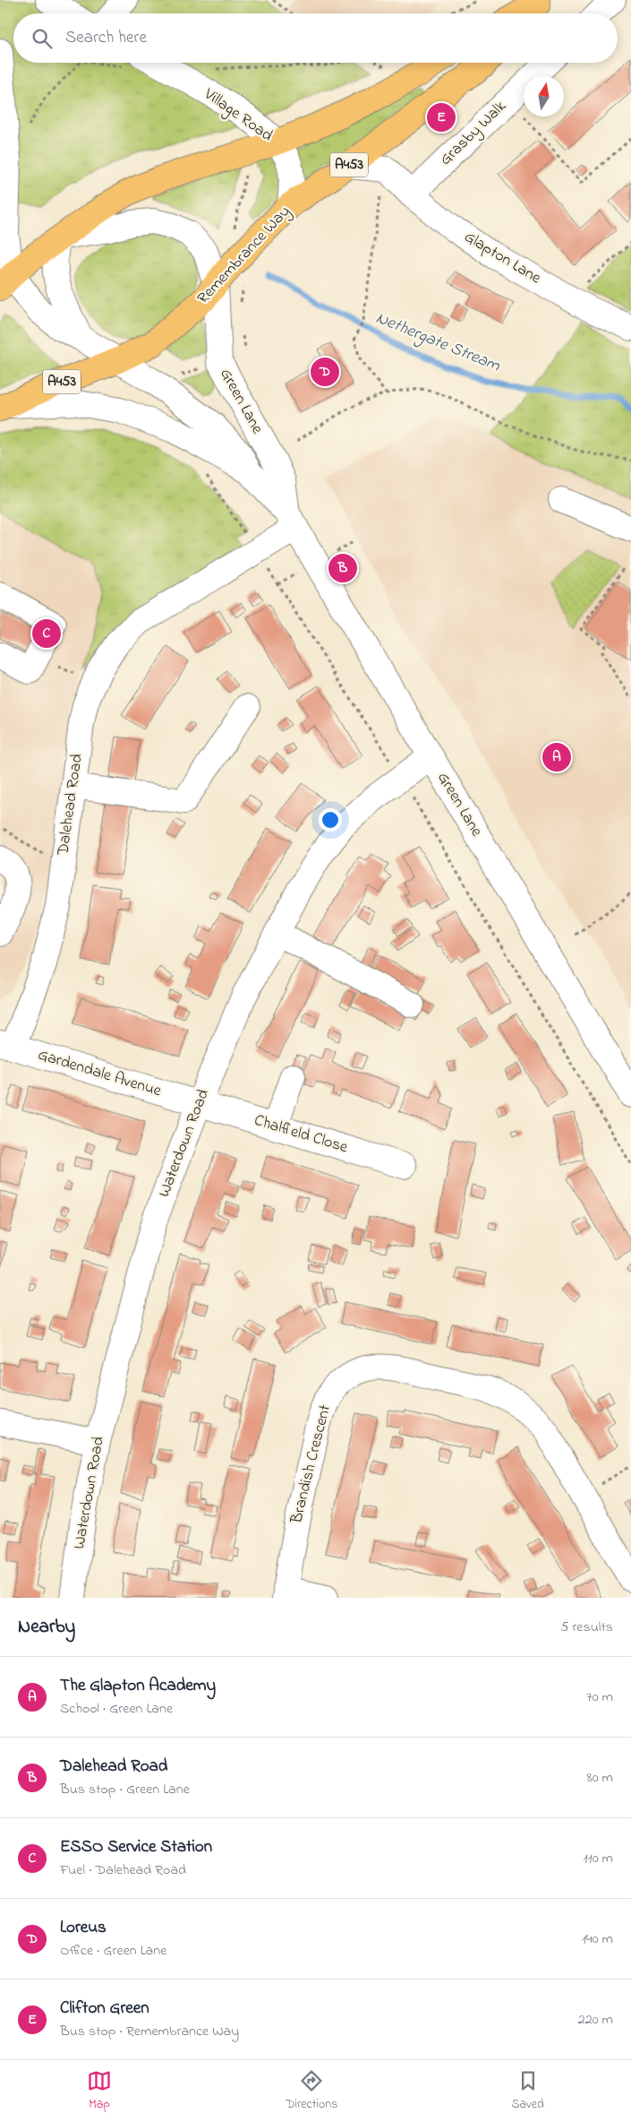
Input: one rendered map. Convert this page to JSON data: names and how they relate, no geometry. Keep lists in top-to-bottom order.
{
  "streets": {
    "highway": ["A453", "Remembrance Way"],
    "street": [
      "Village Road",
      "Grasby Walk",
      "Glapton Lane",
      "Green Lane",
      "Dalehead Road",
      "Gardendale Avenue",
      "Chalfield Close",
      "Waterdown Road",
      "Brandish Crescent"
    ]
  },
  "crossings": [
    ["Village Road", "Remembrance Way"],
    ["Grasby Walk", "Glapton Lane"],
    ["Remembrance Way", "Green Lane"],
    ["Green Lane", "Dalehead Road"],
    ["Green Lane", "Waterdown Road"],
    ["Dalehead Road", "Gardendale Avenue"],
    ["Gardendale Avenue", "Chalfield Close"],
    ["Gardendale Avenue", "Waterdown Road"],
    ["Chalfield Close", "Waterdown Road"]
  ],
  "water": ["Nethergate Stream"],
  "north": "top",
  "page": {
    "search": "Search here",
    "pins": [
      "E",
      "D",
      "B",
      "C",
      "A"
    ],
    "heading": ["Nearby", "5 results"],
    "list": [
      {
        "mark": "A",
        "name": "The Glapton Academy",
        "note": "School · Green Lane",
        "value": "70 m"
      },
      {
        "mark": "B",
        "name": "Dalehead Road",
        "note": "Bus stop · Green Lane",
        "value": "80 m"
      },
      {
        "mark": "C",
        "name": "ESSO Service Station",
        "note": "Fuel · Dalehead Road",
        "value": "110 m"
      },
      {
        "mark": "D",
        "name": "Loreus",
        "note": "Office · Green Lane",
        "value": "140 m"
      },
      {
        "mark": "E",
        "name": "Clifton Green",
        "note": "Bus stop · Remembrance Way",
        "value": "220 m"
      }
    ],
    "nav": ["Map", "Directions", "Saved"]
  }
}
